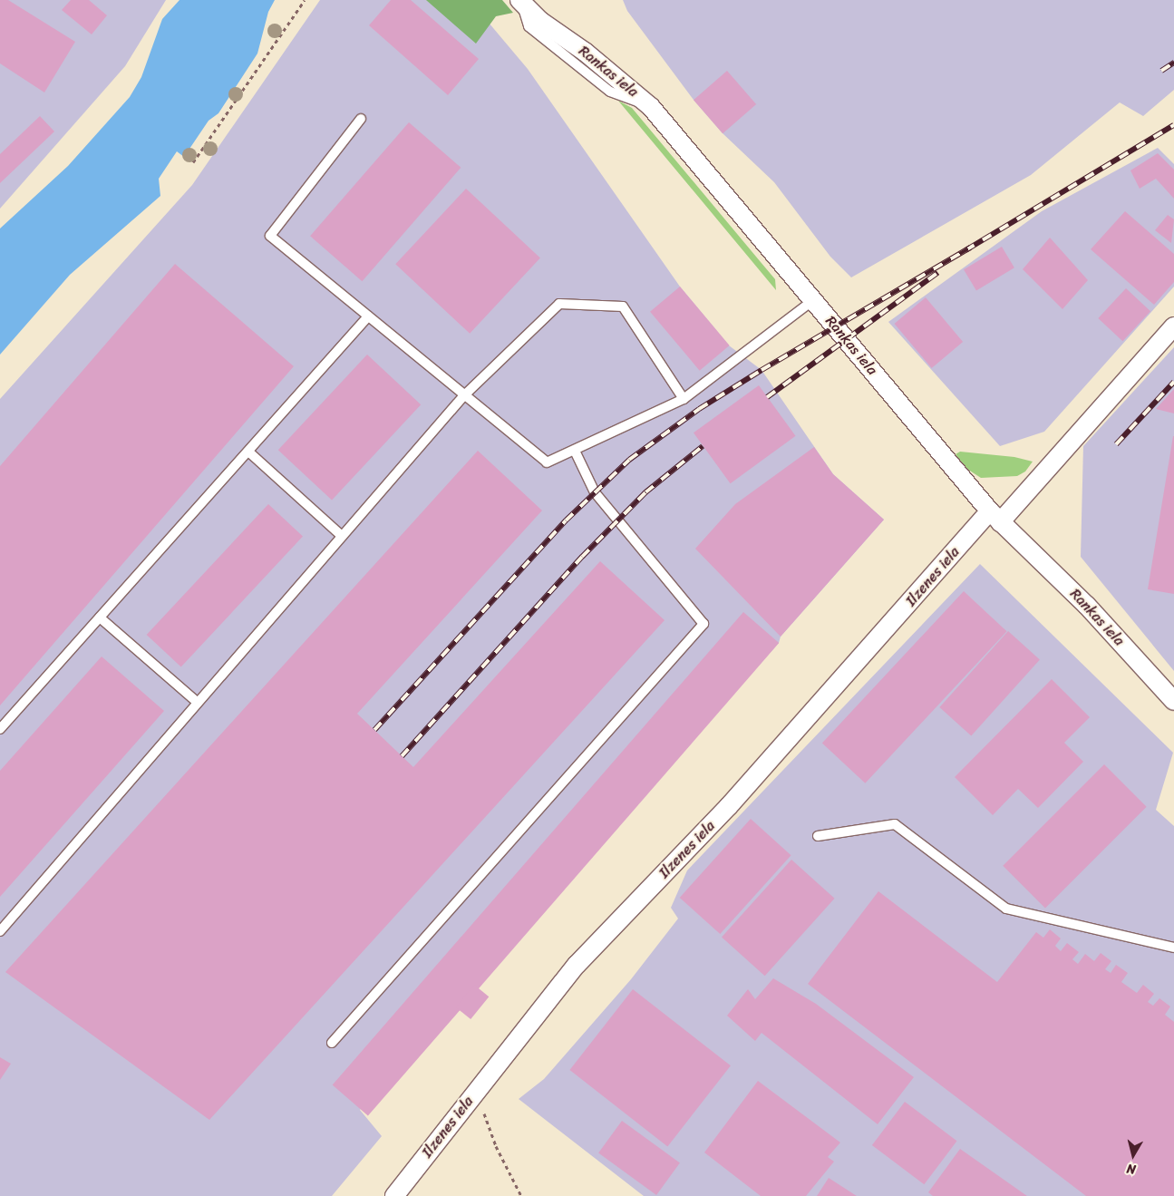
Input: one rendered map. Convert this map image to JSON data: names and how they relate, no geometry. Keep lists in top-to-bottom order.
{
  "streets": {
    "street": ["Rankas iela", "Ilzenes iela"]
  },
  "crossings": [
    ["Rankas iela", "Ilzenes iela"]
  ],
  "north": "bottom"
}
